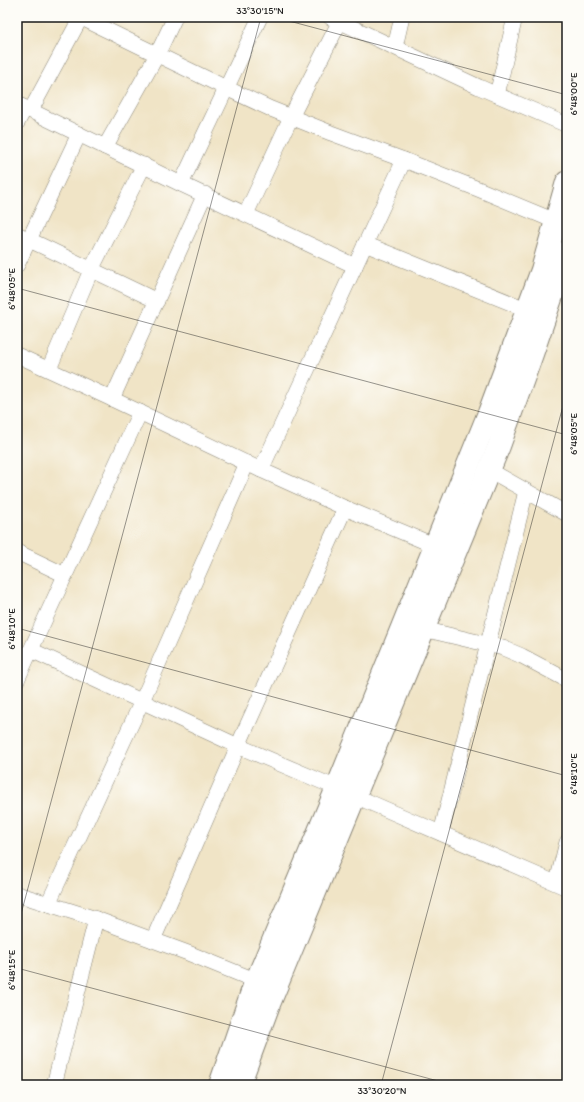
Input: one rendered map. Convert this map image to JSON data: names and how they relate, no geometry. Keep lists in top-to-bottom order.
{
  "coordinates": [
    "33°30'15\"N",
    "6°48'00\"E",
    "6°48'05\"E",
    "6°48'10\"E",
    "6°48'15\"E",
    "33°30'20\"N"
  ]
}
